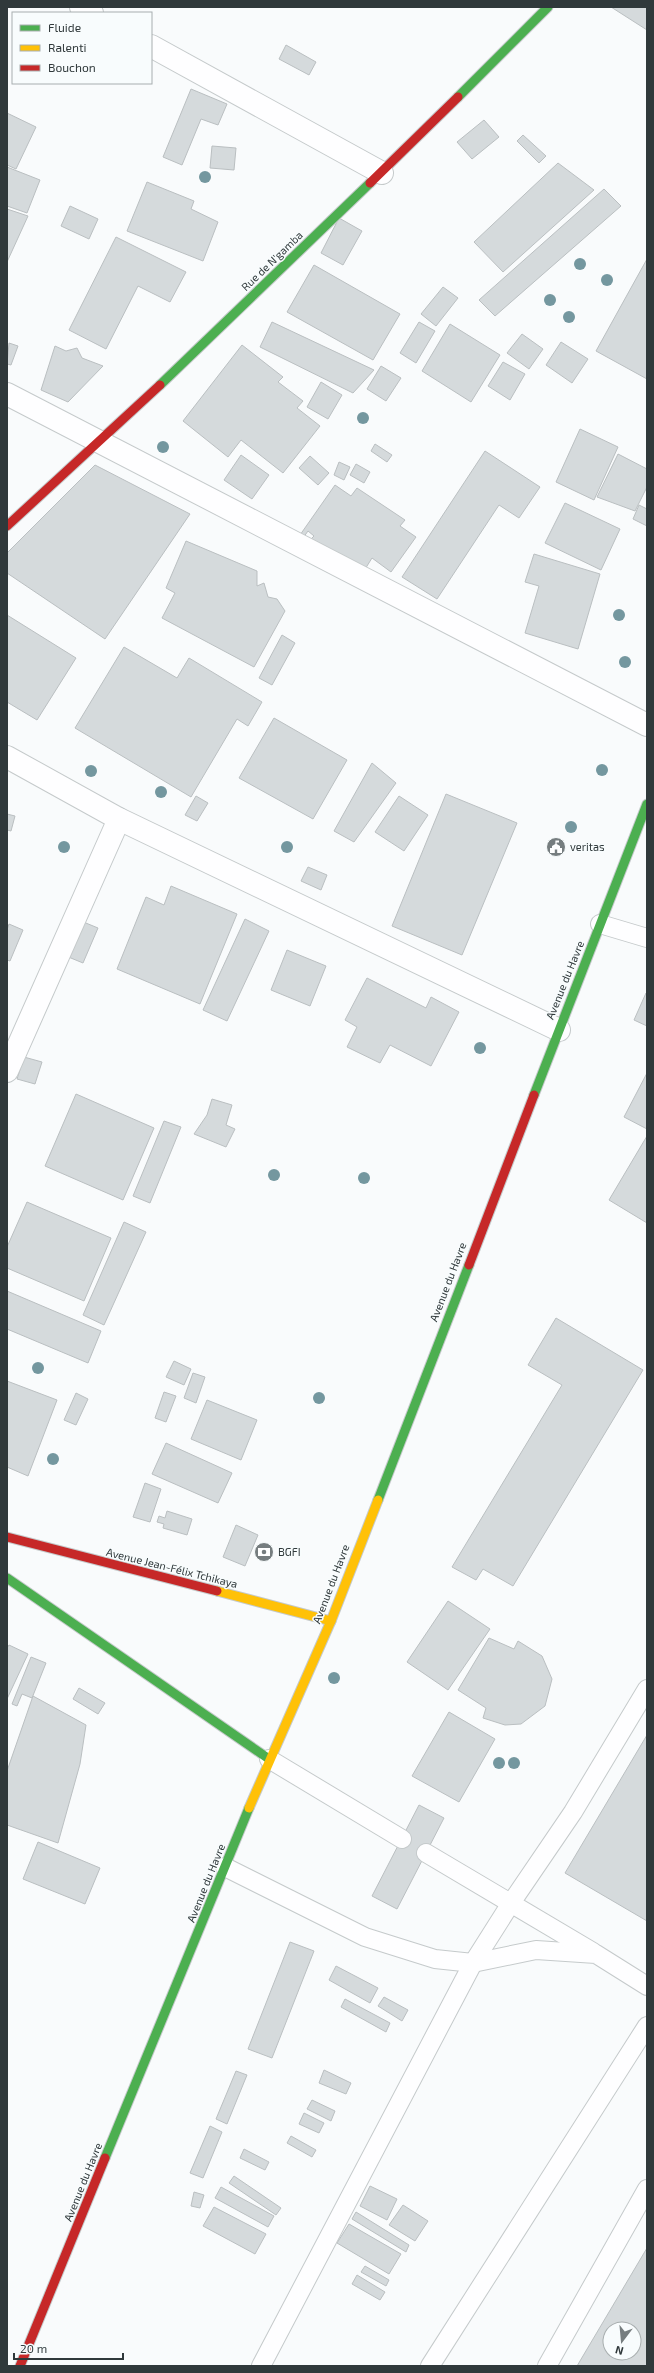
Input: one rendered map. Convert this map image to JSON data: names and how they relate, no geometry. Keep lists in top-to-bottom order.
{
  "streets": {
    "street": ["Rue de N'gamba", "Avenue du Havre", "Avenue Jean-Félix Tchikaya"]
  },
  "crossings": [
    ["Avenue du Havre", "Avenue Jean-Félix Tchikaya"]
  ],
  "places": {
    "public building": ["veritas"],
    "bank": ["BGFI"]
  },
  "legend": ["Fluide", "Ralenti", "Bouchon"],
  "scale_bar": "20 m",
  "north": "bottom"
}
